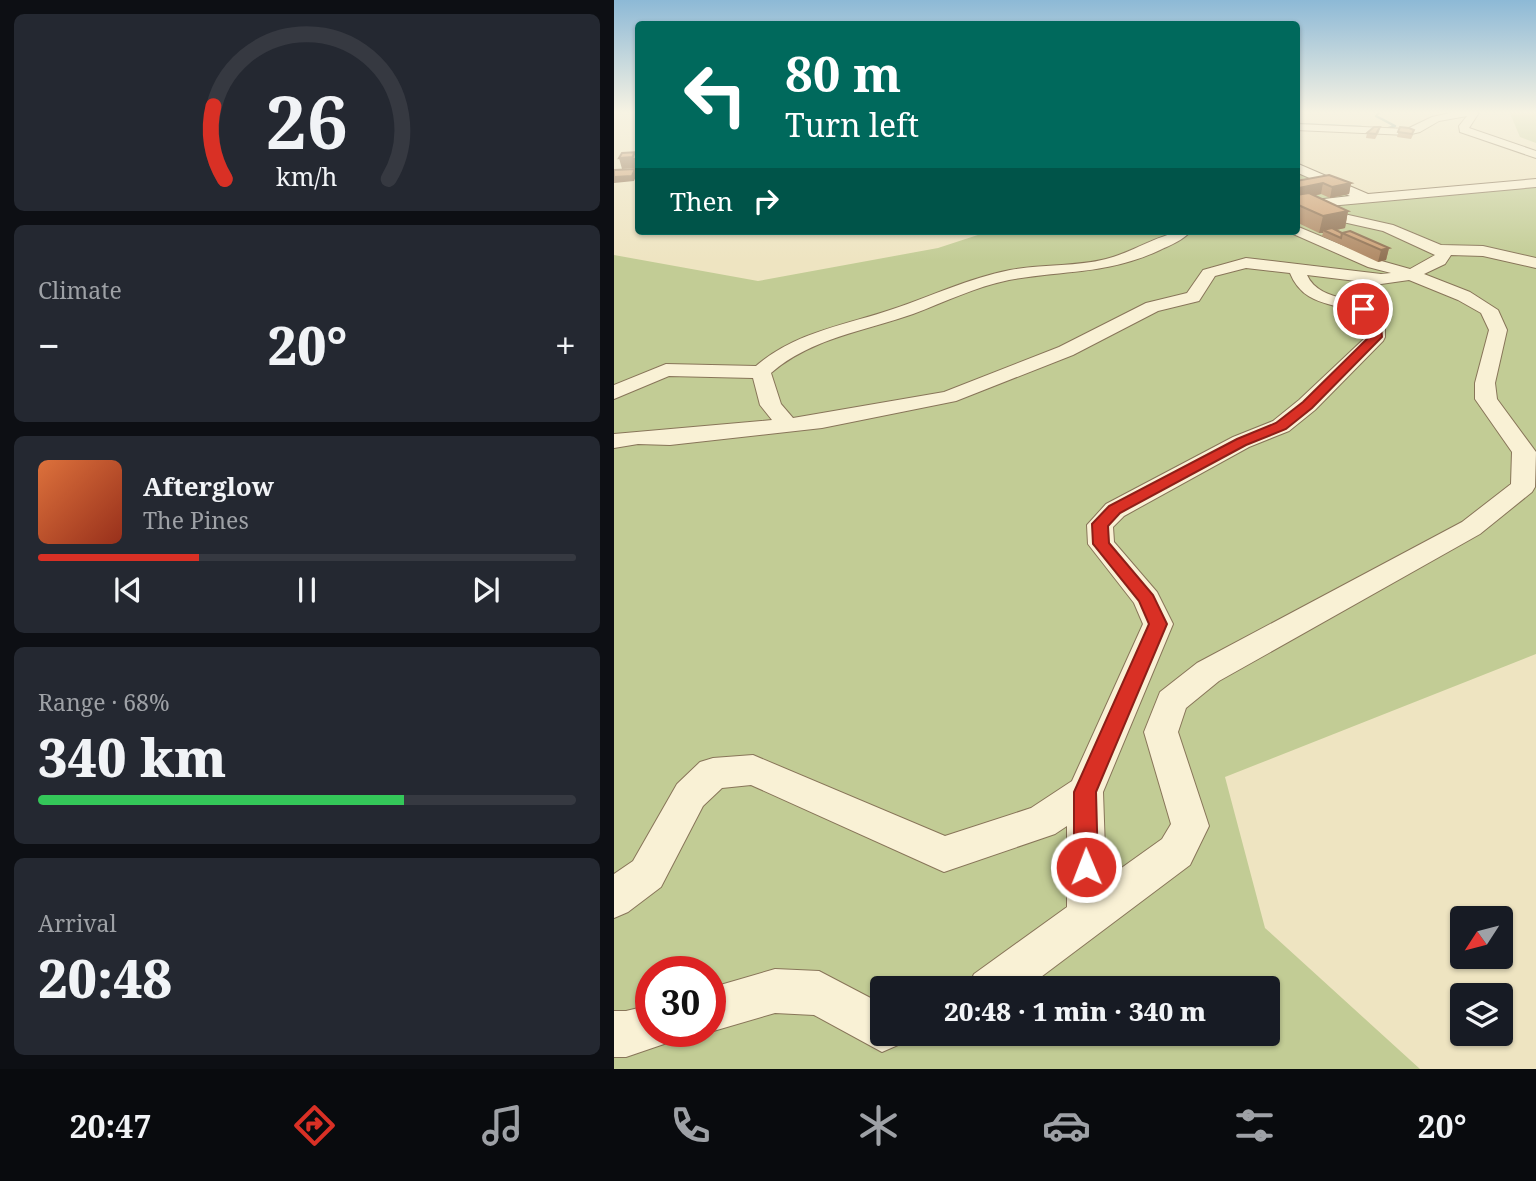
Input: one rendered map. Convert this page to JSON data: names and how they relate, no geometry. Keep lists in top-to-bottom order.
{
  "north": "bottom left",
  "page": {
    "turn": ["80 m", "Turn left"],
    "then": "Then",
    "tile": [
      "Climate",
      ["Range · 68%", "340 km"],
      ["Arrival", "20:48"]
    ],
    "heat": ["−", "20°", "+"],
    "song": ["Afterglow", "The Pines"],
    "limit": "30",
    "trip": "20:48 · 1 min · 340 m",
    "tabs": ["20:47", "20°"],
    "gauge": ["26", "km/h"]
  }
}
